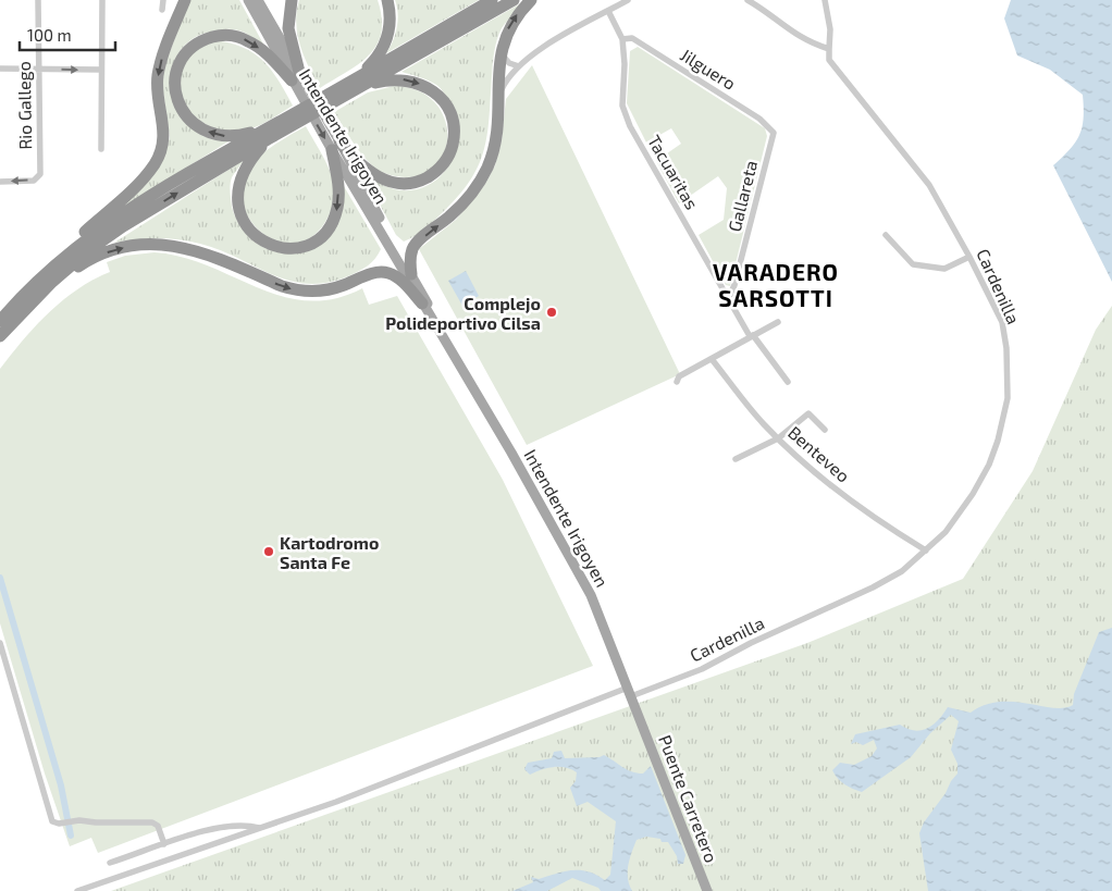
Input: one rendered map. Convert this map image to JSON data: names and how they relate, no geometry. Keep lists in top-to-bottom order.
{
  "streets": {
    "main road": ["Intendente Irigoyen", "Puente Carretero"],
    "street": [
      "Jilguero",
      "Rio Gallego",
      "Tacuaritas",
      "Gallareta",
      "Cardenilla",
      "Benteveo"
    ]
  },
  "crossings": [
    ["Jilguero", "Tacuaritas"],
    ["Jilguero", "Gallareta"],
    ["Intendente Irigoyen", "Cardenilla"],
    ["Intendente Irigoyen", "Puente Carretero"],
    ["Tacuaritas", "Gallareta"],
    ["Cardenilla", "Benteveo"]
  ],
  "one_way": ["Rio Gallego"],
  "districts": ["VARADERO SARSOTTI"],
  "places": ["Complejo Polideportivo Cilsa", "Kartodromo Santa Fe"],
  "scale_bar": "100 m"
}
